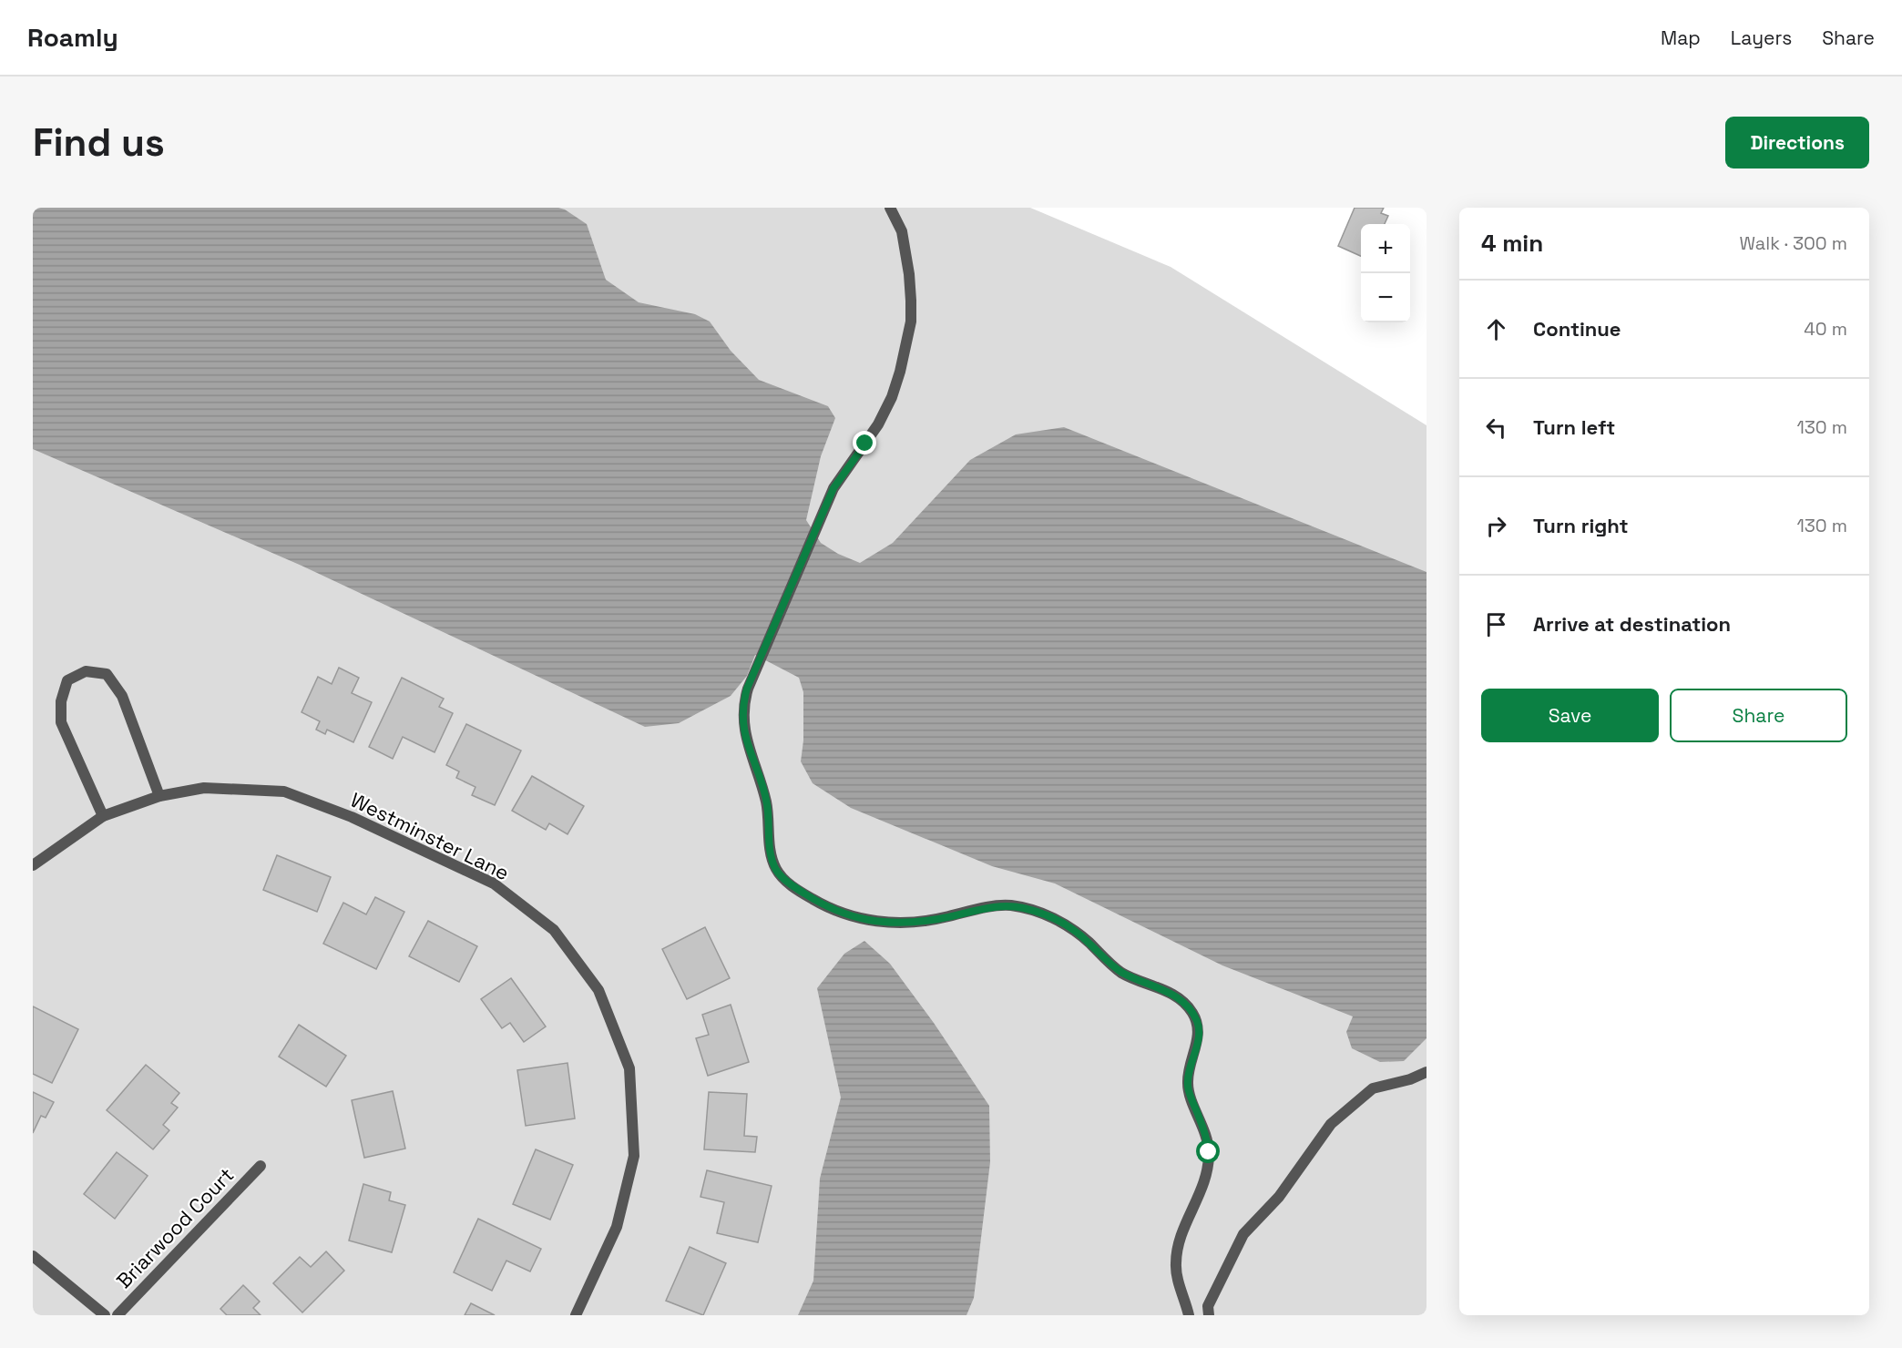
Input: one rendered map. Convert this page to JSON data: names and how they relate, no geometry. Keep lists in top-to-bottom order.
{
  "streets": {
    "street": ["Westminster Lane", "Briarwood Court"]
  },
  "page": {
    "header": "Roamly",
    "nav": ["Map", "Layers", "Share"],
    "buttons": [
      "Directions",
      ["Save", "Share"]
    ],
    "title": "Find us",
    "heading": ["4 min", "Walk · 300 m"],
    "map_buttons": ["+", "−"],
    "list": [
      ["Continue", "40 m"],
      ["Turn left", "130 m"],
      ["Turn right", "130 m"],
      "Arrive at destination"
    ]
  }
}
